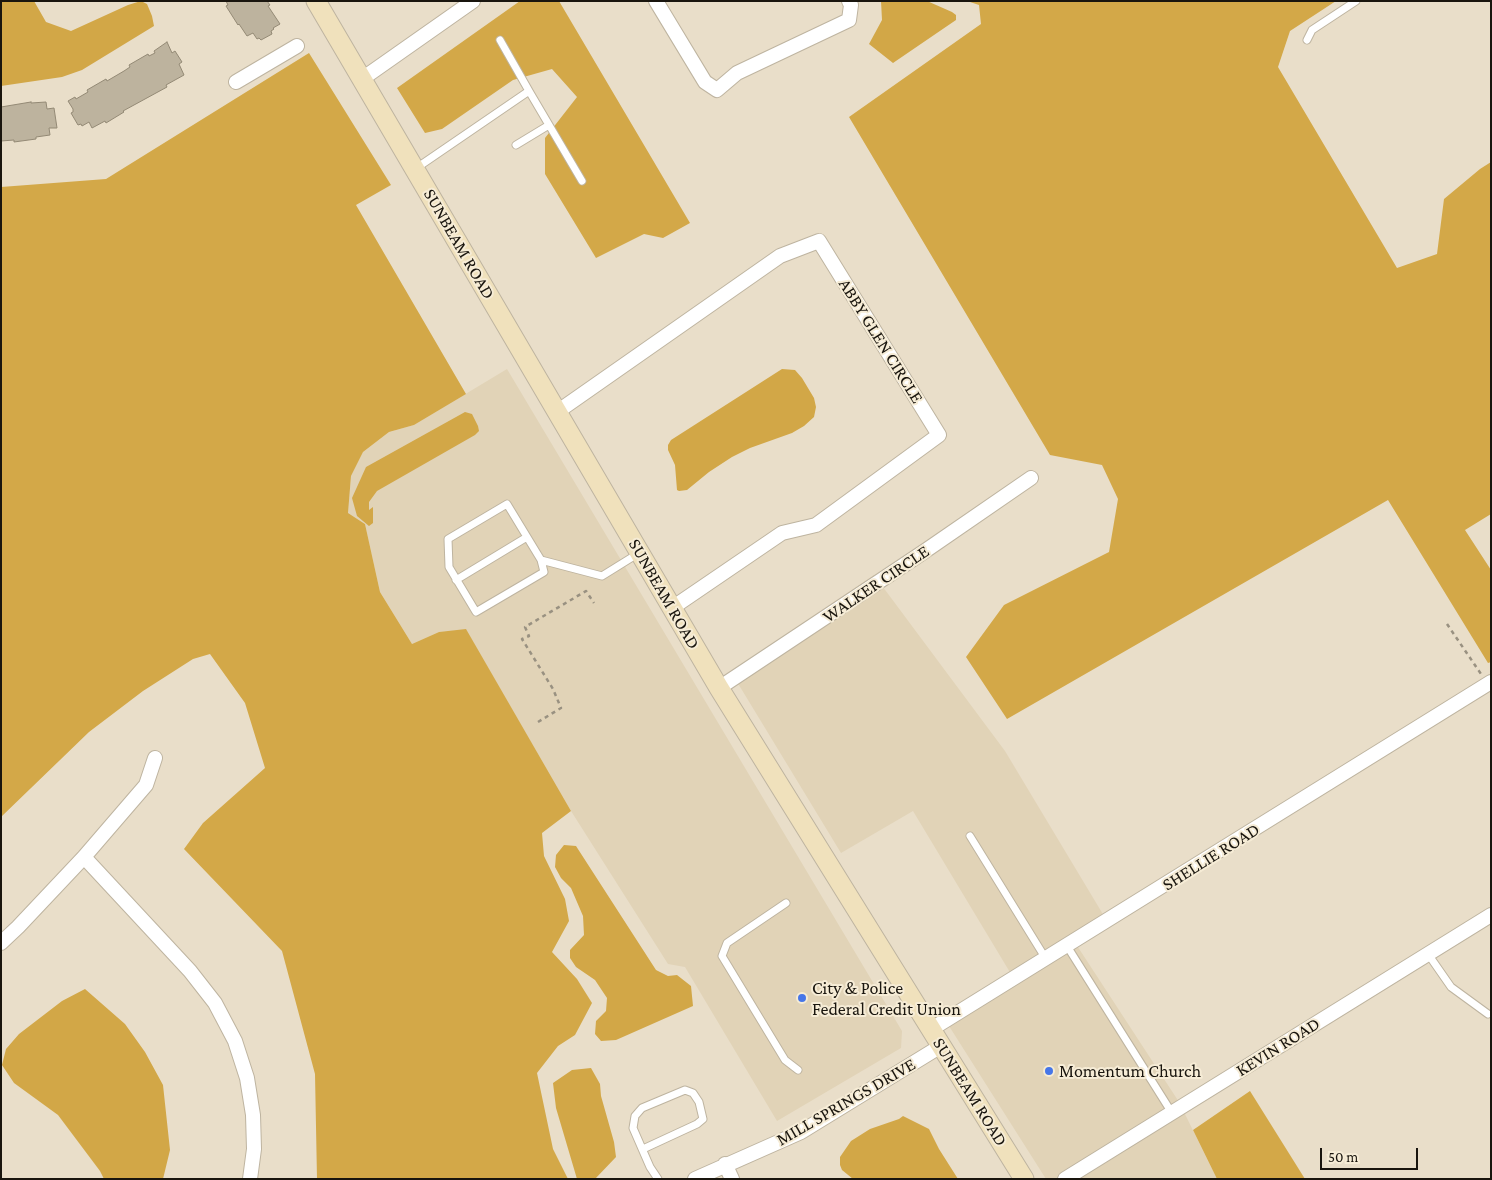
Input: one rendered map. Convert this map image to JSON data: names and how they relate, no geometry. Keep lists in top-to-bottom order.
{
  "streets": {
    "street": [
      "SUNBEAM ROAD",
      "ABBY GLEN CIRCLE",
      "WALKER CIRCLE",
      "SHELLIE ROAD",
      "KEVIN ROAD",
      "MILL SPRINGS DRIVE"
    ]
  },
  "crossings": [
    ["SUNBEAM ROAD", "ABBY GLEN CIRCLE"],
    ["SUNBEAM ROAD", "WALKER CIRCLE"],
    ["SUNBEAM ROAD", "SHELLIE ROAD"],
    ["SUNBEAM ROAD", "MILL SPRINGS DRIVE"]
  ],
  "places": ["City & Police Federal Credit Union", "Momentum Church"],
  "scale_bar": "50 m"
}
